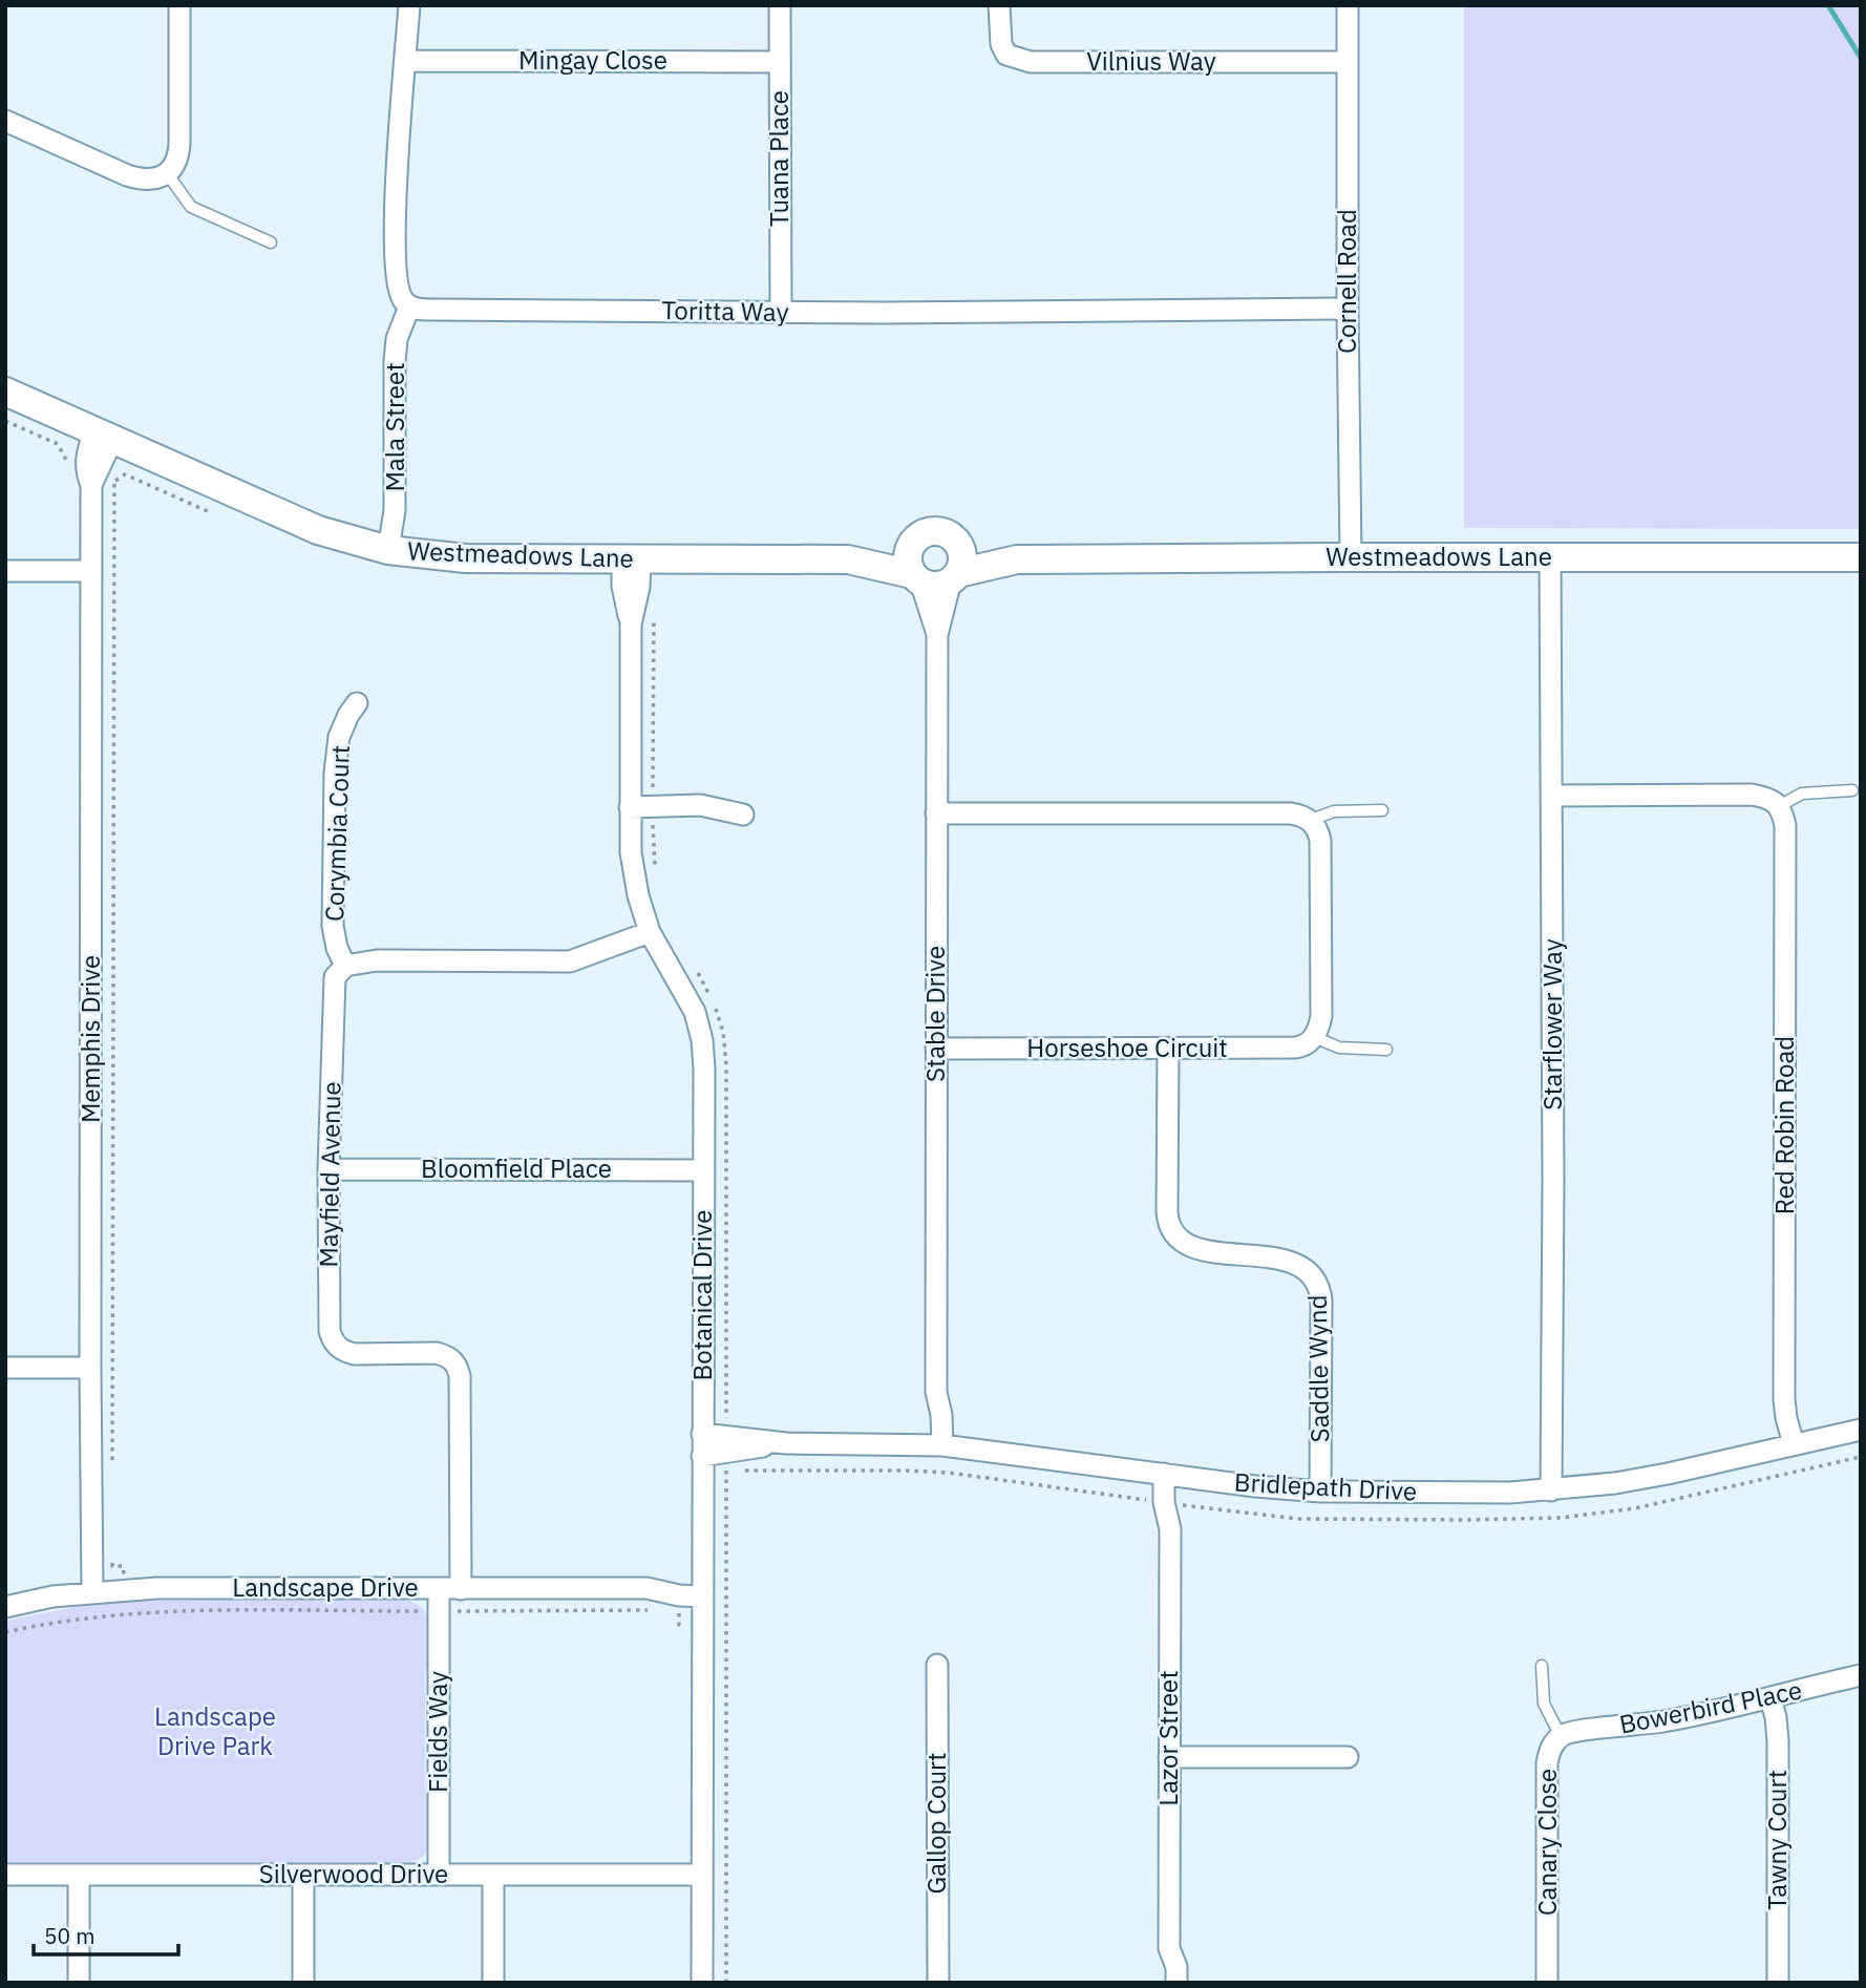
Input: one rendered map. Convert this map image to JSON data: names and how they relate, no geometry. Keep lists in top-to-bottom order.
{
  "streets": {
    "street": [
      "Mingay Close",
      "Vilnius Way",
      "Tuana Place",
      "Cornell Road",
      "Toritta Way",
      "Mala Street",
      "Westmeadows Lane",
      "Corymbia Court",
      "Stable Drive",
      "Starflower Way",
      "Memphis Drive",
      "Horseshoe Circuit",
      "Red Robin Road",
      "Bloomfield Place",
      "Mayfield Avenue",
      "Botanical Drive",
      "Saddle Wynd",
      "Bridlepath Drive",
      "Landscape Drive",
      "Bowerbird Place",
      "Fields Way",
      "Lazor Street",
      "Gallop Court",
      "Tawny Court",
      "Canary Close",
      "Silverwood Drive"
    ]
  },
  "crossings": [
    ["Mingay Close", "Tuana Place"],
    ["Vilnius Way", "Cornell Road"],
    ["Tuana Place", "Toritta Way"],
    ["Cornell Road", "Toritta Way"],
    ["Cornell Road", "Westmeadows Lane"],
    ["Toritta Way", "Mala Street"],
    ["Mala Street", "Westmeadows Lane"],
    ["Westmeadows Lane", "Stable Drive"],
    ["Westmeadows Lane", "Starflower Way"],
    ["Westmeadows Lane", "Memphis Drive"],
    ["Westmeadows Lane", "Botanical Drive"],
    ["Corymbia Court", "Mayfield Avenue"],
    ["Stable Drive", "Horseshoe Circuit"],
    ["Stable Drive", "Bridlepath Drive"],
    ["Starflower Way", "Bridlepath Drive"],
    ["Memphis Drive", "Landscape Drive"],
    ["Horseshoe Circuit", "Saddle Wynd"],
    ["Red Robin Road", "Bridlepath Drive"],
    ["Bloomfield Place", "Mayfield Avenue"],
    ["Bloomfield Place", "Botanical Drive"],
    ["Mayfield Avenue", "Landscape Drive"],
    ["Botanical Drive", "Bridlepath Drive"],
    ["Botanical Drive", "Landscape Drive"],
    ["Botanical Drive", "Silverwood Drive"],
    ["Saddle Wynd", "Bridlepath Drive"],
    ["Bridlepath Drive", "Lazor Street"],
    ["Landscape Drive", "Fields Way"],
    ["Bowerbird Place", "Tawny Court"],
    ["Bowerbird Place", "Canary Close"],
    ["Fields Way", "Silverwood Drive"]
  ],
  "parks": ["Landscape Drive Park"],
  "scale_bar": "50 m"
}
